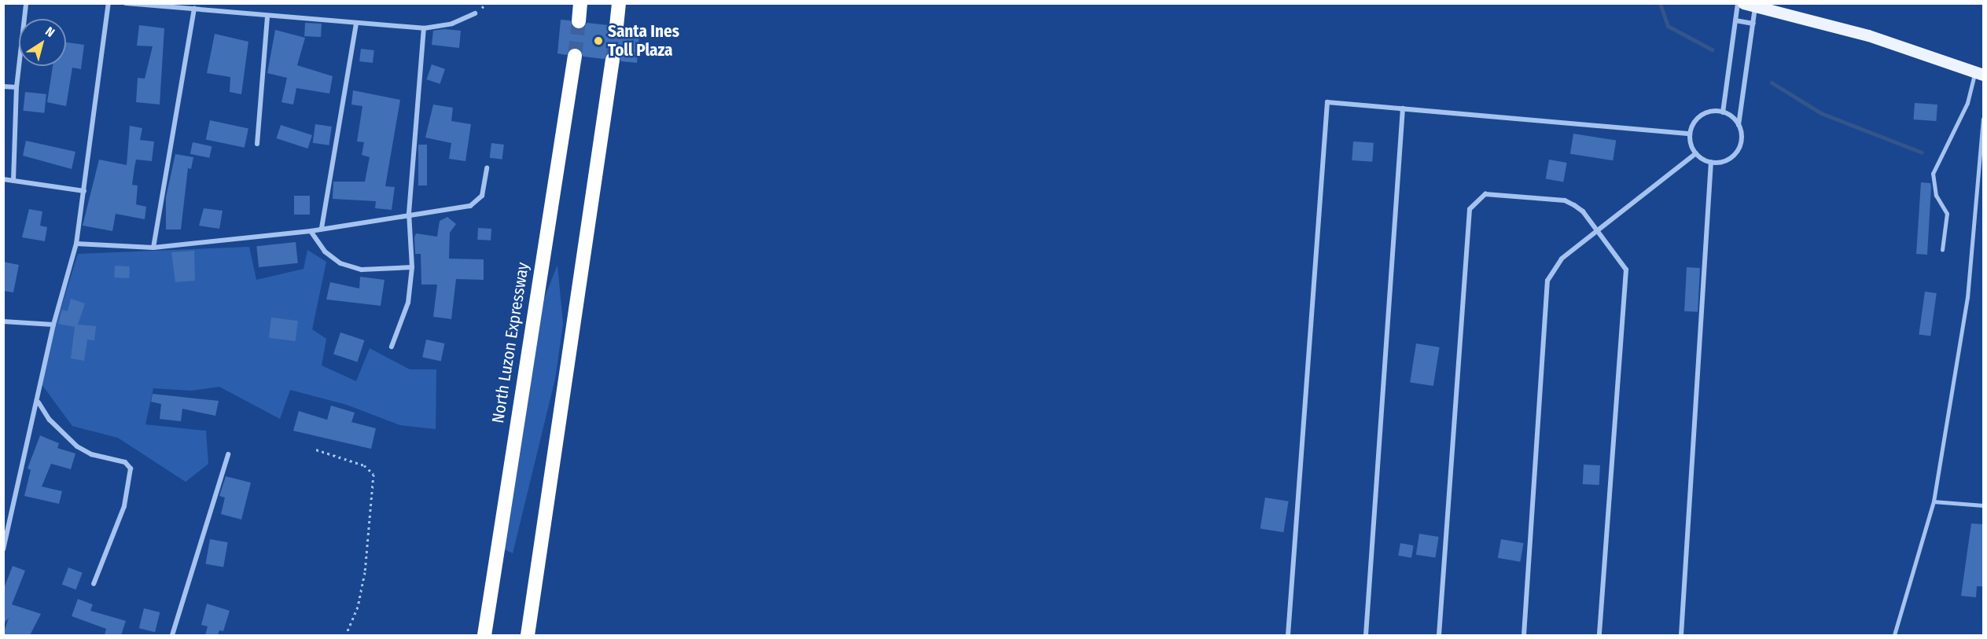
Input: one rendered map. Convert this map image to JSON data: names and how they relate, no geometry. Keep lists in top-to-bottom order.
{
  "streets": {
    "highway": ["North Luzon Expressway"]
  },
  "places": ["Santa Ines Toll Plaza"],
  "north": "top right"
}
